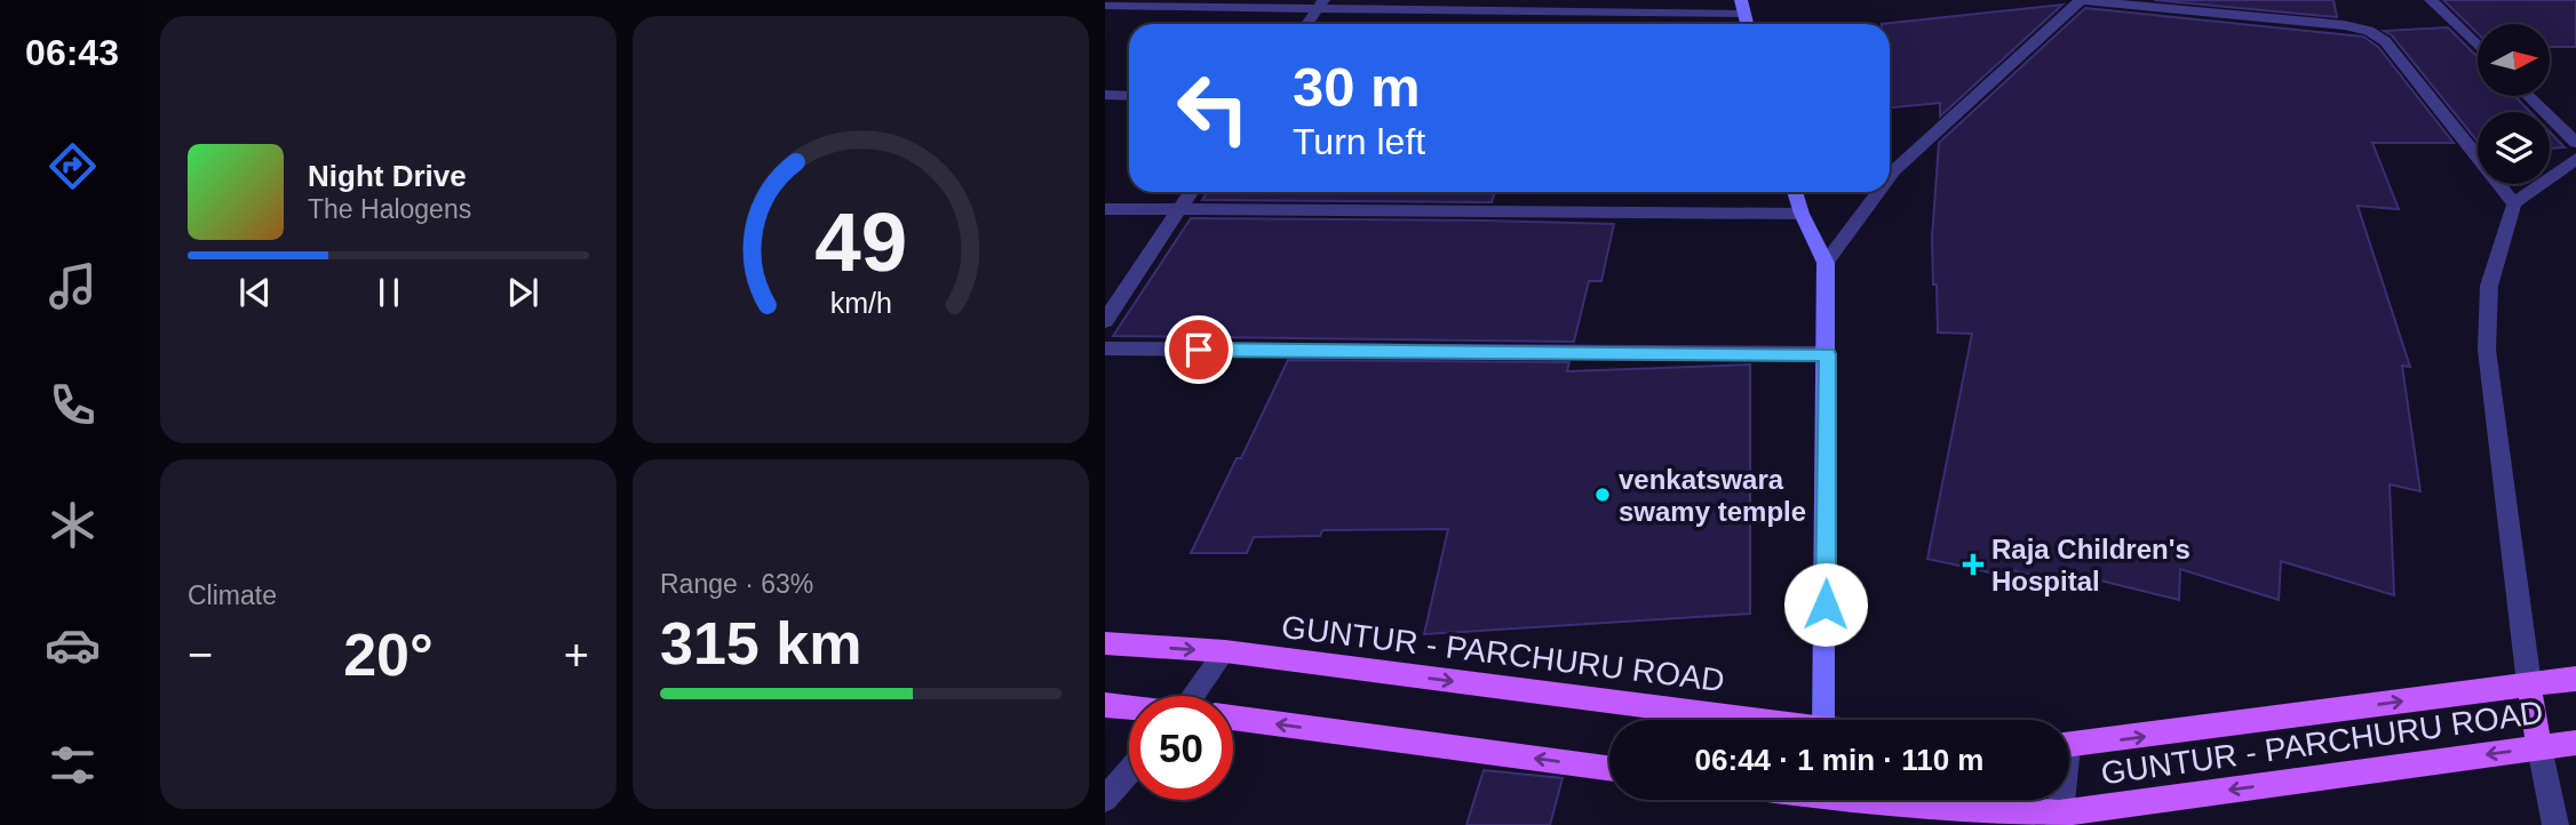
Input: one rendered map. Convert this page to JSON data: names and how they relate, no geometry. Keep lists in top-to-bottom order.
{
  "streets": {
    "main road": ["GUNTUR - PARCHURU ROAD"]
  },
  "places": {
    "other": ["venkatswara swamy temple"],
    "health": ["Raja Children's Hospital"]
  },
  "north": "right",
  "page": {
    "tabs": "06:43",
    "turn": ["30 m", "Turn left"],
    "song": ["Night Drive", "The Halogens"],
    "tile": [
      "Climate",
      ["Range · 63%", "315 km"]
    ],
    "heat": ["−", "20°", "+"],
    "limit": "50",
    "trip": "06:44 · 1 min · 110 m",
    "gauge": ["49", "km/h"]
  }
}
